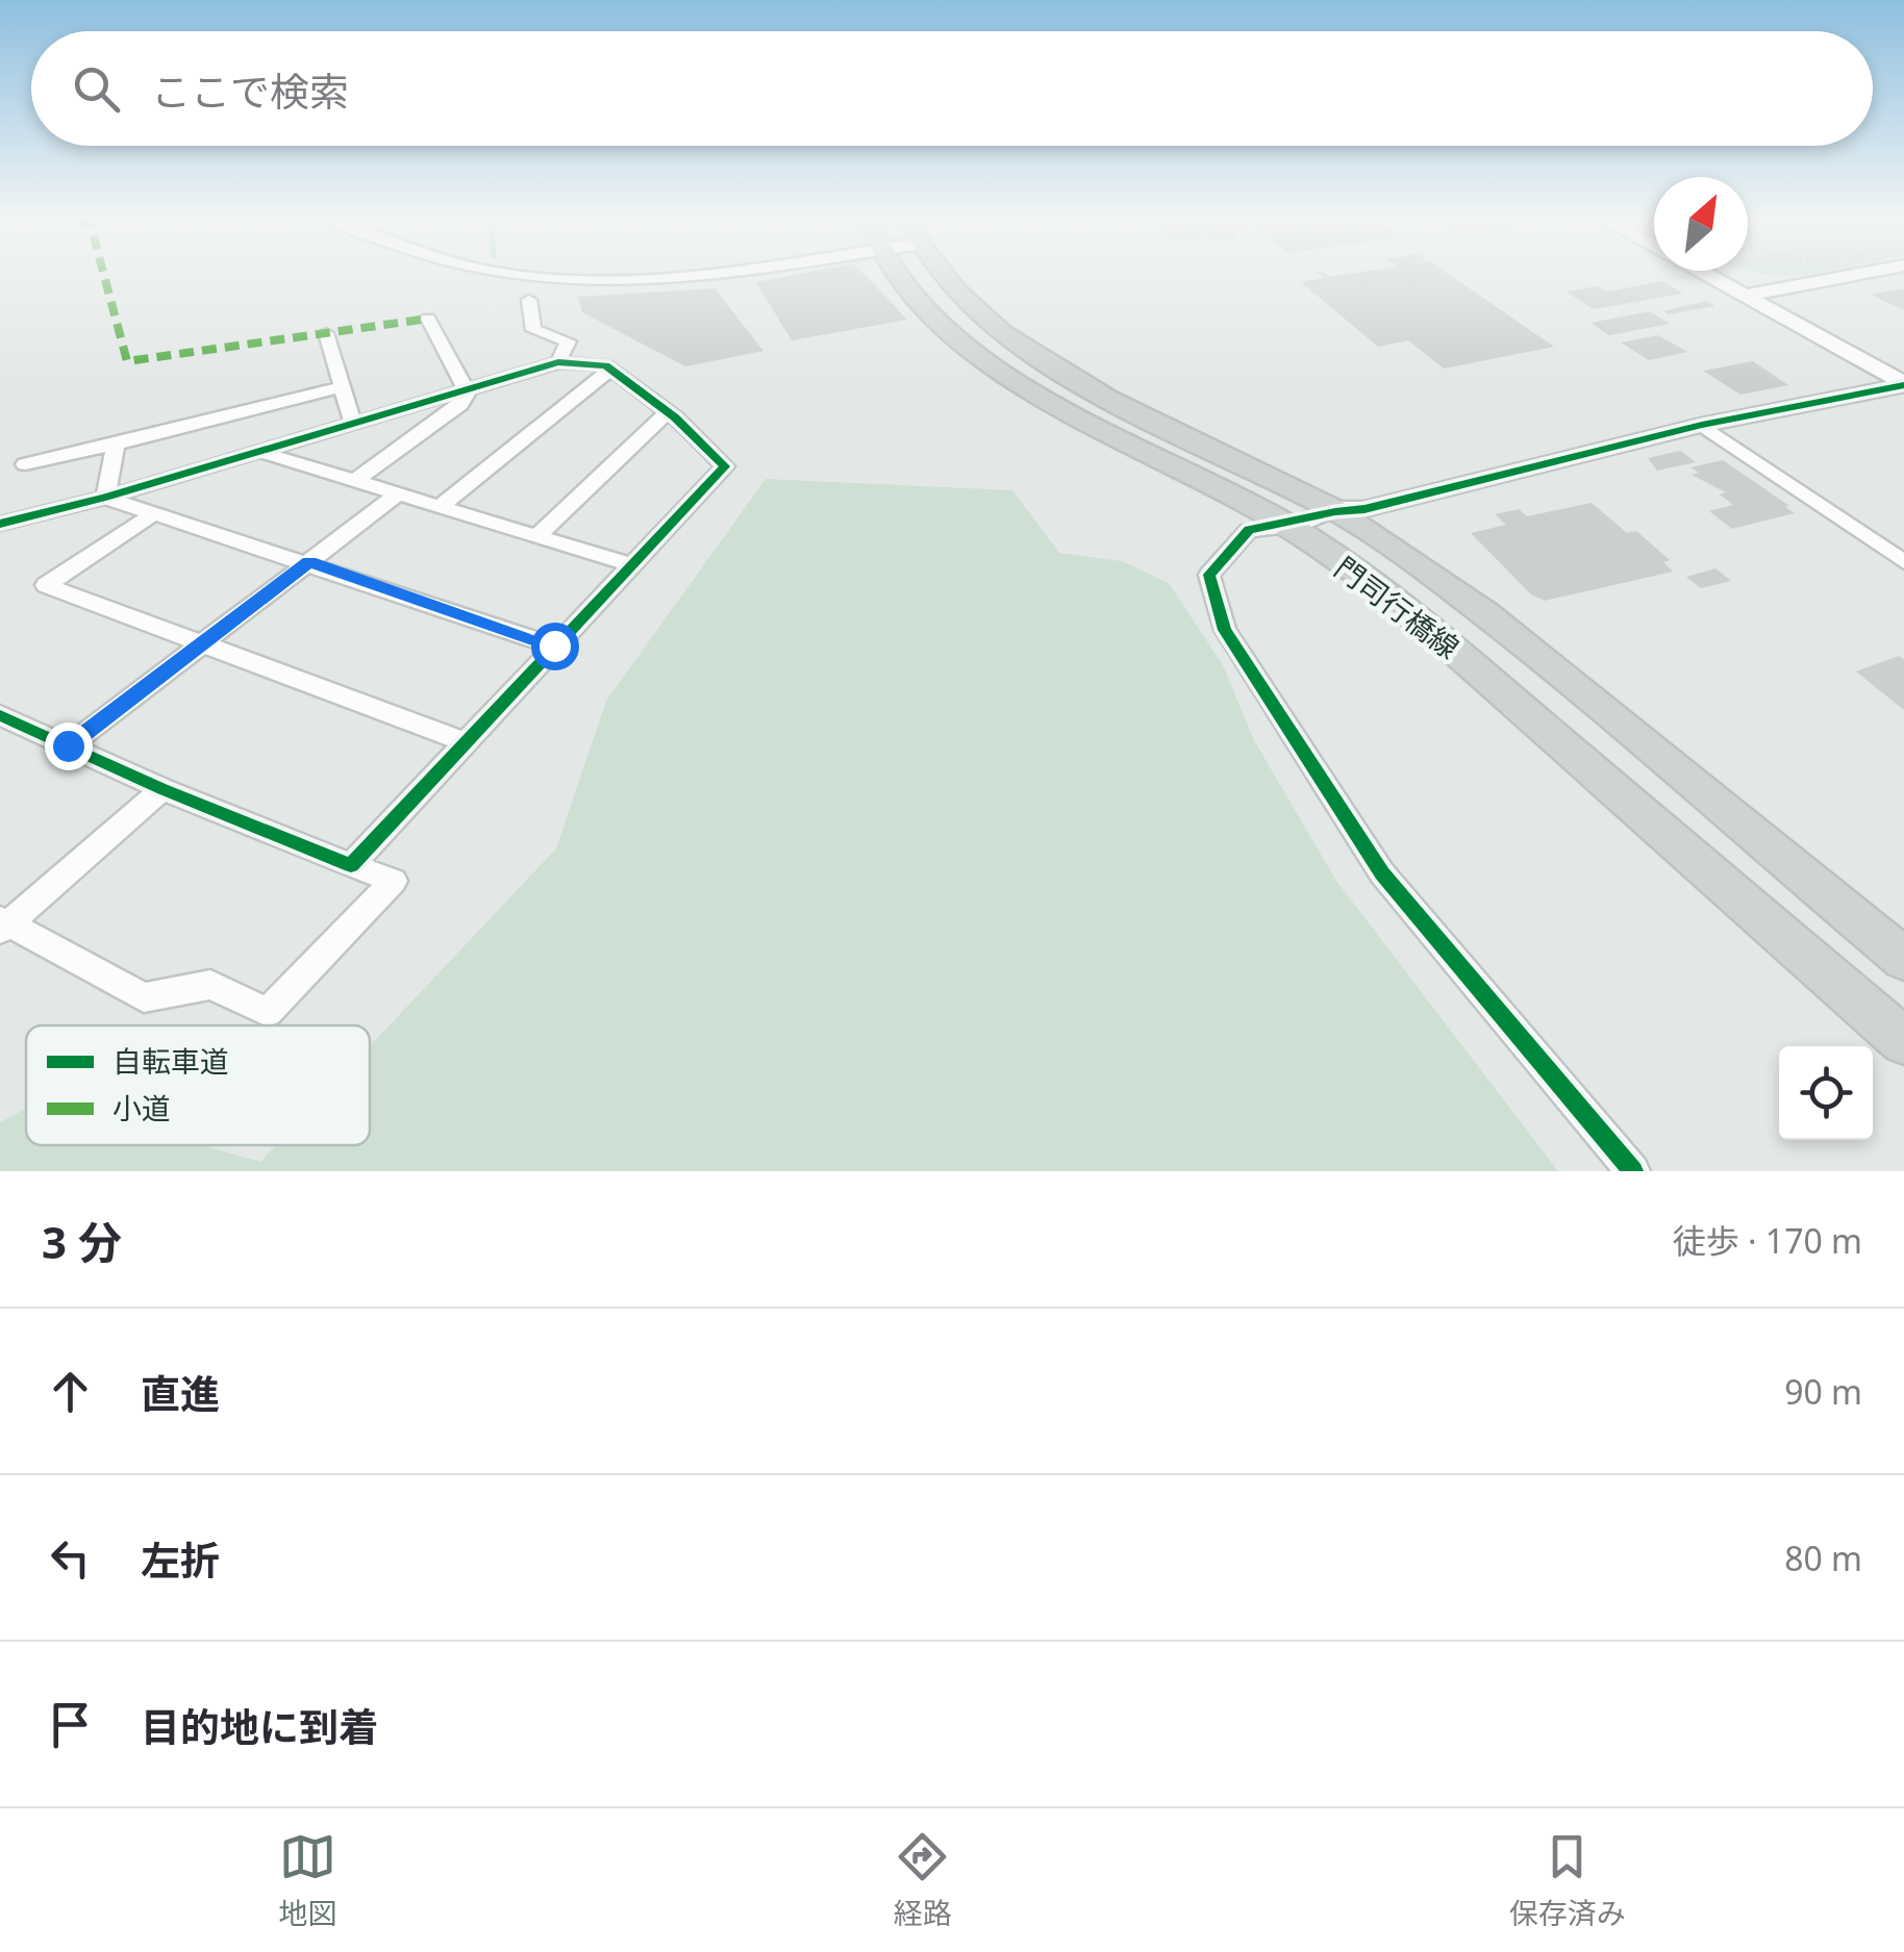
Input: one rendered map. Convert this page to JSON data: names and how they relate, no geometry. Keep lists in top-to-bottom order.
{
  "streets": {
    "main road": ["門司行橋線"]
  },
  "legend": ["自転車道", "小道"],
  "north": "top right",
  "page": {
    "search": "ここで検索",
    "heading": ["3 分", "徒歩 · 170 m"],
    "list": [
      ["直進", "90 m"],
      ["左折", "80 m"],
      "目的地に到着"
    ],
    "nav": ["地図", "経路", "保存済み"]
  }
}
